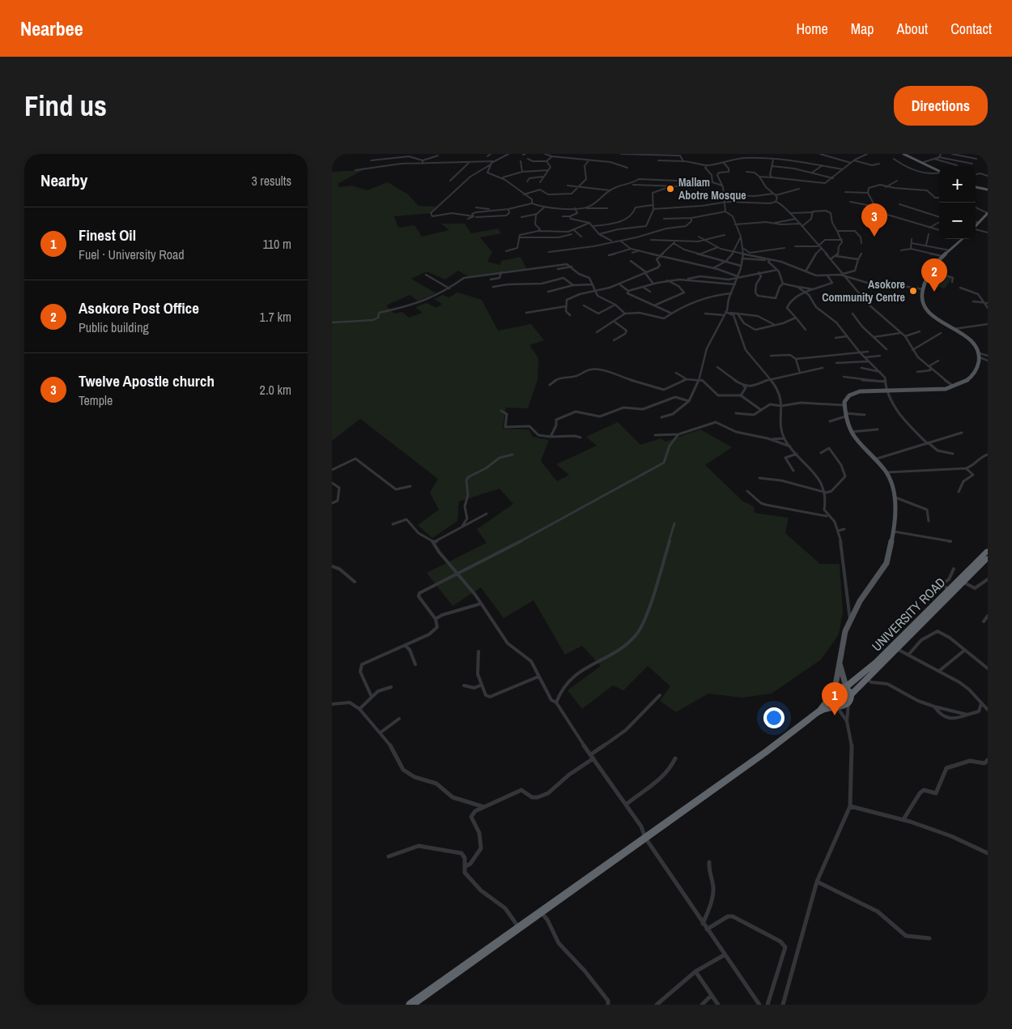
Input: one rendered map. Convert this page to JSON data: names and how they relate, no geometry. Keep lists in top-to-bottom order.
{
  "streets": {
    "highway": ["UNIVERSITY ROAD"]
  },
  "places": ["Mallam Abotre Mosque", "Asokore Community Centre"],
  "page": {
    "header": "Nearbee",
    "nav": [
      "Home",
      "Map",
      "About",
      "Contact"
    ],
    "buttons": "Directions",
    "title": "Find us",
    "heading": ["Nearby", "3 results"],
    "map_buttons": ["+", "−"],
    "pins": ["3", "2", "1"],
    "list": [
      {
        "mark": "1",
        "name": "Finest Oil",
        "note": "Fuel · University Road",
        "value": "110 m"
      },
      {
        "mark": "2",
        "name": "Asokore Post Office",
        "note": "Public building",
        "value": "1.7 km"
      },
      {
        "mark": "3",
        "name": "Twelve Apostle church",
        "note": "Temple",
        "value": "2.0 km"
      }
    ]
  }
}
